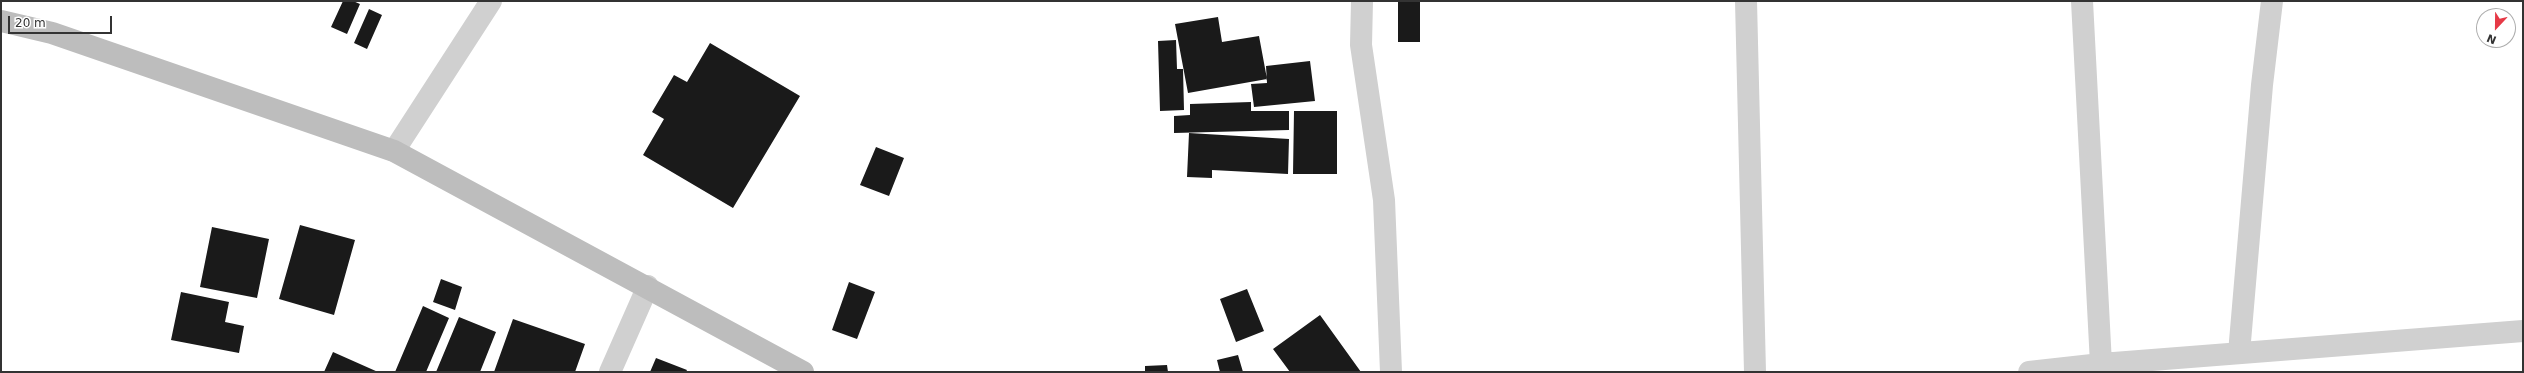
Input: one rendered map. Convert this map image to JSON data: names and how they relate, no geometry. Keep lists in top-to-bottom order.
{
  "scale_bar": "20 m",
  "north": "bottom"
}
